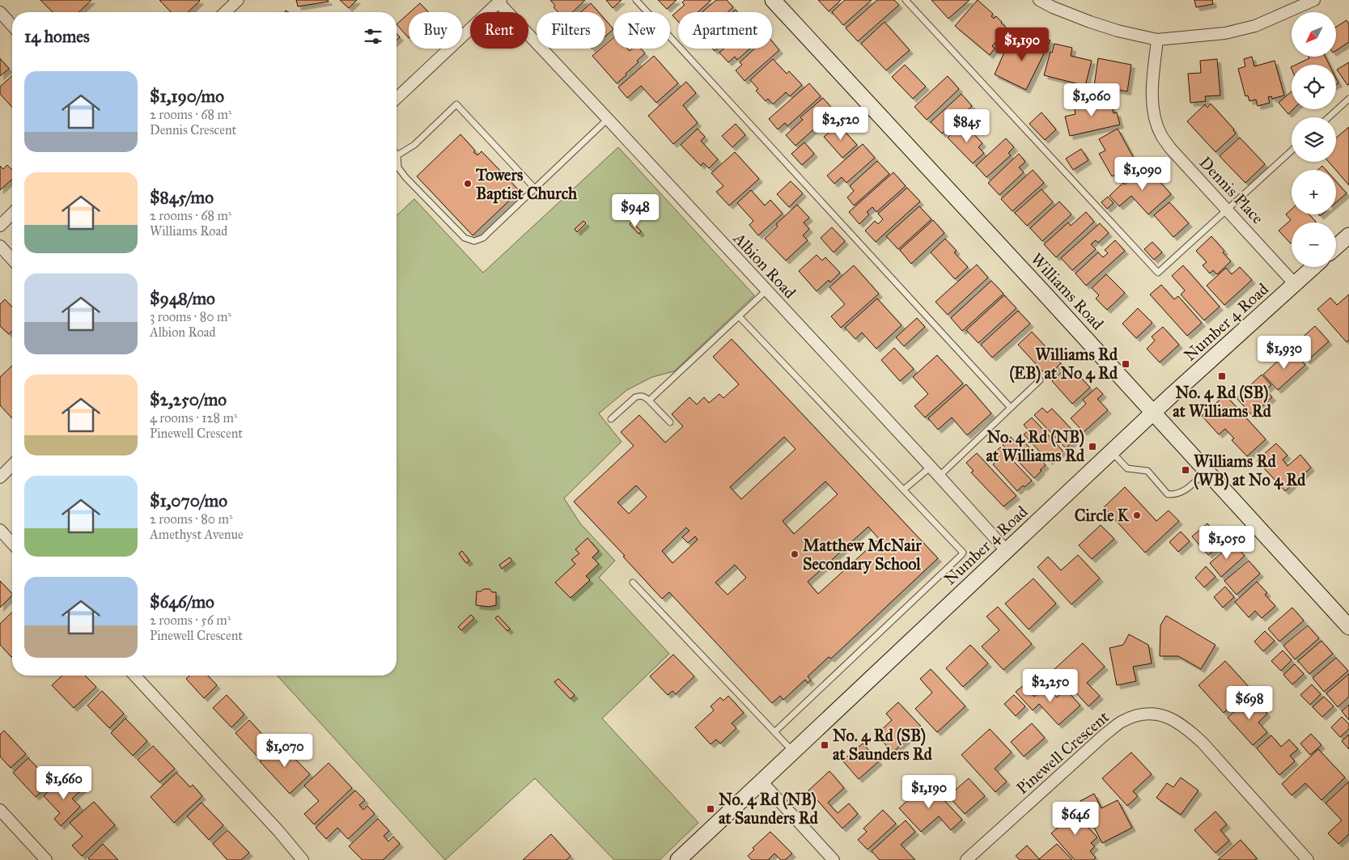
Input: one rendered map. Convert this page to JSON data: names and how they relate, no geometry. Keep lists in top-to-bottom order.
{
  "streets": {
    "main road": ["Williams Road", "Number 4 Road"],
    "street": ["Dennis Place", "Albion Road", "Pinewell Crescent"]
  },
  "crossings": [
    ["Dennis Place", "Number 4 Road"],
    ["Albion Road", "Number 4 Road"],
    ["Williams Road", "Number 4 Road"]
  ],
  "places": {
    "other": ["Towers Baptist Church", "Circle K", "Matthew McNair Secondary School"],
    "transit": [
      "Williams Rd (EB) at No 4 Rd",
      "No. 4 Rd (SB) at Williams Rd",
      "No. 4 Rd (NB) at Williams Rd",
      "Williams Rd (WB) at No 4 Rd",
      "No. 4 Rd (SB) at Saunders Rd",
      "No. 4 Rd (NB) at Saunders Rd"
    ]
  },
  "north": "bottom left",
  "page": {
    "map_buttons": ["+", "−"],
    "chip": [
      "Buy",
      "Rent",
      "Filters",
      "New",
      "Apartment"
    ],
    "heading": "14 homes",
    "price": [
      "$1,190",
      "$1,060",
      "$2,520",
      "$845",
      "$1,090",
      "$948",
      "$1,930",
      "$1,050",
      "$2,250",
      "$698",
      "$1,070",
      "$1,660",
      "$1,190",
      "$646"
    ],
    "list": [
      {
        "name": "$1,190/mo",
        "note": "2 rooms · 68 m² · Dennis Crescent"
      },
      {
        "name": "$845/mo",
        "note": "2 rooms · 68 m² · Williams Road"
      },
      {
        "name": "$948/mo",
        "note": "3 rooms · 80 m² · Albion Road"
      },
      {
        "name": "$2,250/mo",
        "note": "4 rooms · 128 m² · Pinewell Crescent"
      },
      {
        "name": "$1,070/mo",
        "note": "2 rooms · 80 m² · Amethyst Avenue"
      },
      {
        "name": "$646/mo",
        "note": "2 rooms · 56 m² · Pinewell Crescent"
      }
    ]
  }
}
